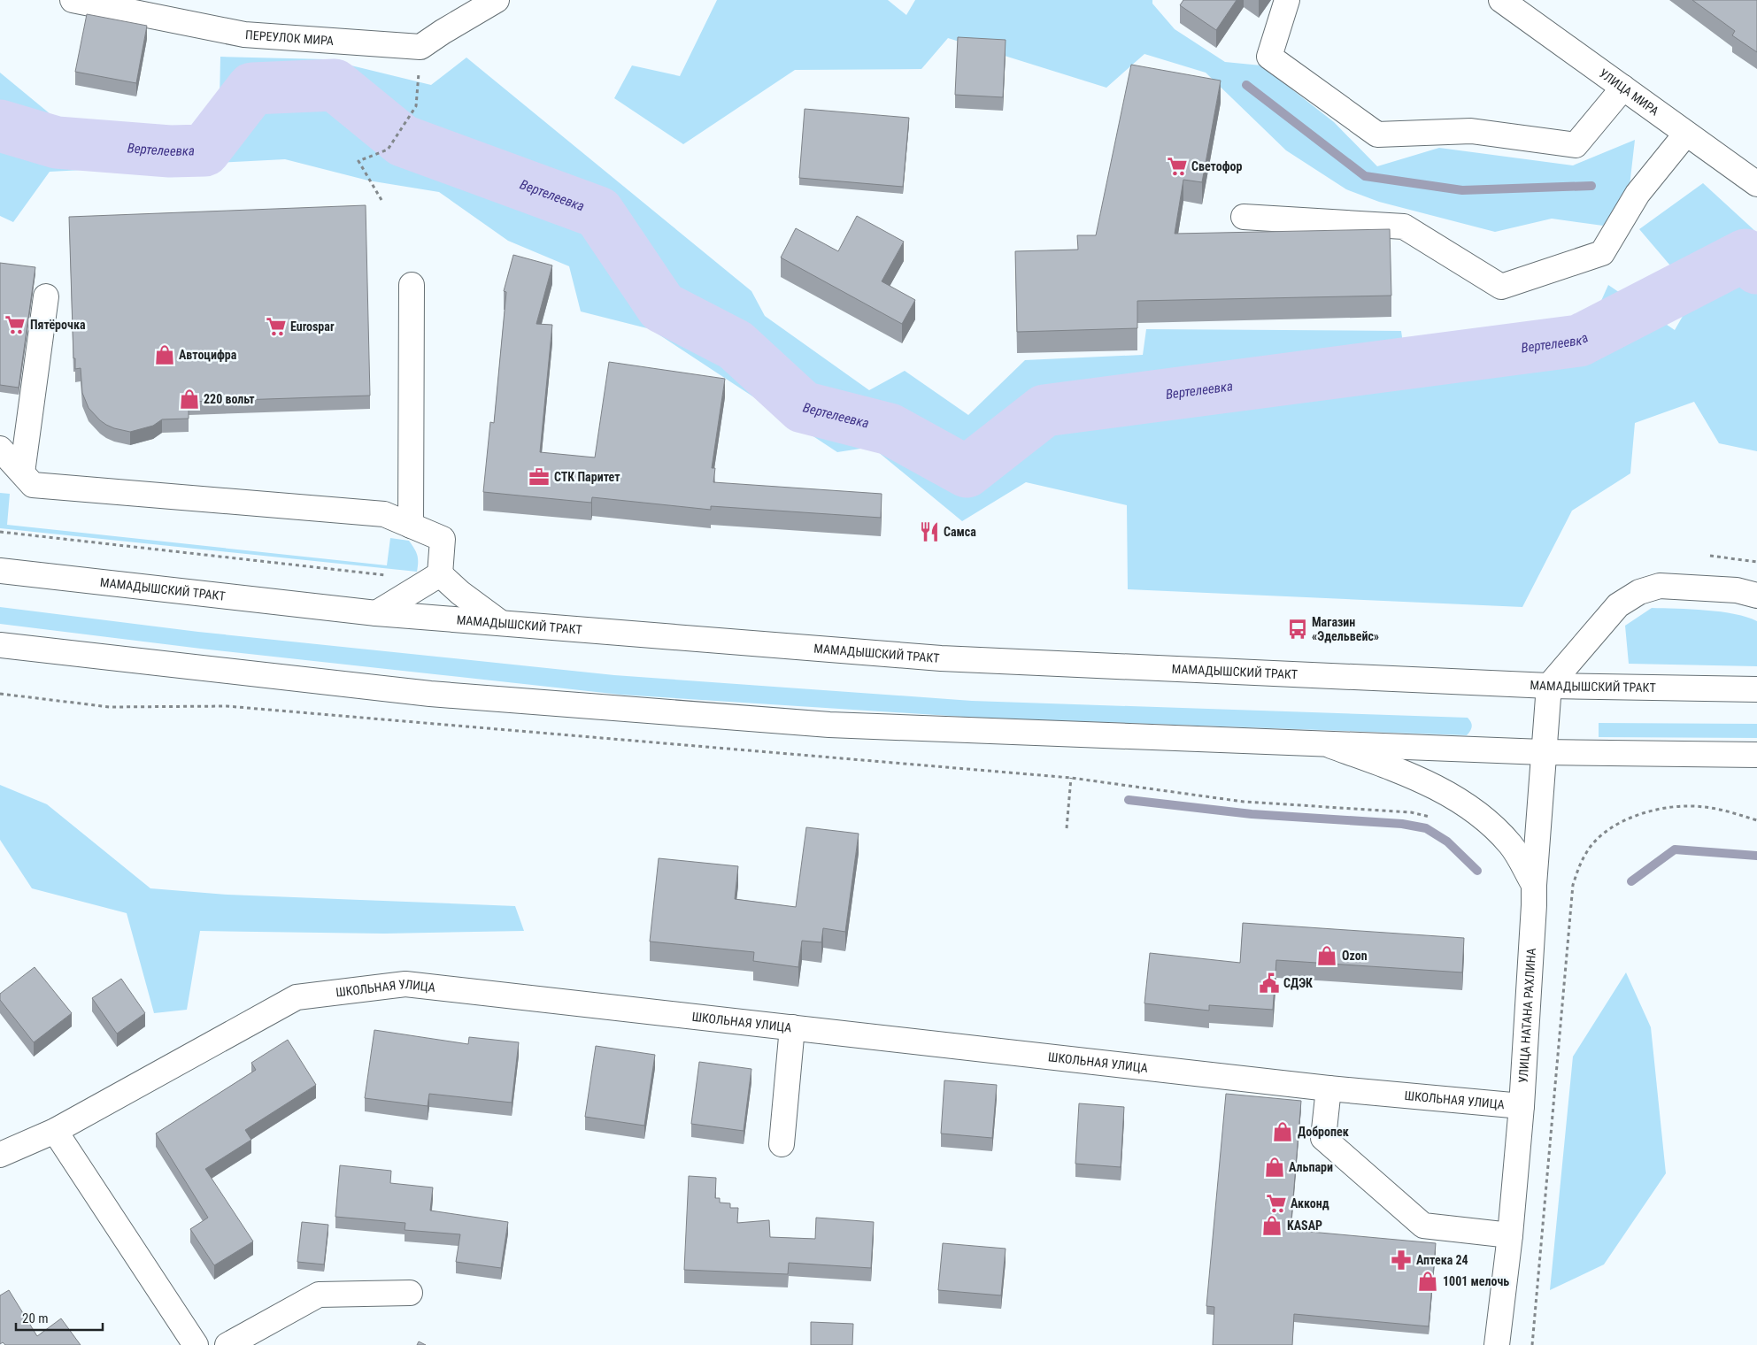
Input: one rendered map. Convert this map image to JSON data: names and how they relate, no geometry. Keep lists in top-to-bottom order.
{
  "streets": {
    "street": [
      "ПЕРЕУЛОК МИРА",
      "УЛИЦА МИРА",
      "МАМАДЫШСКИЙ ТРАКТ",
      "ШКОЛЬНАЯ УЛИЦА",
      "УЛИЦА НАТАНА РАХЛИНА"
    ]
  },
  "crossings": [
    ["МАМАДЫШСКИЙ ТРАКТ", "УЛИЦА НАТАНА РАХЛИНА"],
    ["ШКОЛЬНАЯ УЛИЦА", "УЛИЦА НАТАНА РАХЛИНА"]
  ],
  "water": ["Вертелеевка"],
  "places": {
    "supermarket": [
      "Светофор",
      "Пятёрочка",
      "Eurospar",
      "Акконд"
    ],
    "shop": [
      "Автоцифра",
      "220 вольт",
      "Ozon",
      "Добропек",
      "Альпари",
      "KASAP",
      "1001 мелочь"
    ],
    "office": ["СТК Паритет"],
    "restaurant": ["Самса"],
    "bus stop": ["Магазин «Эдельвейс»"],
    "public building": ["СДЭК"],
    "pharmacy": ["Аптека 24"]
  },
  "scale_bar": "20 m"
}
